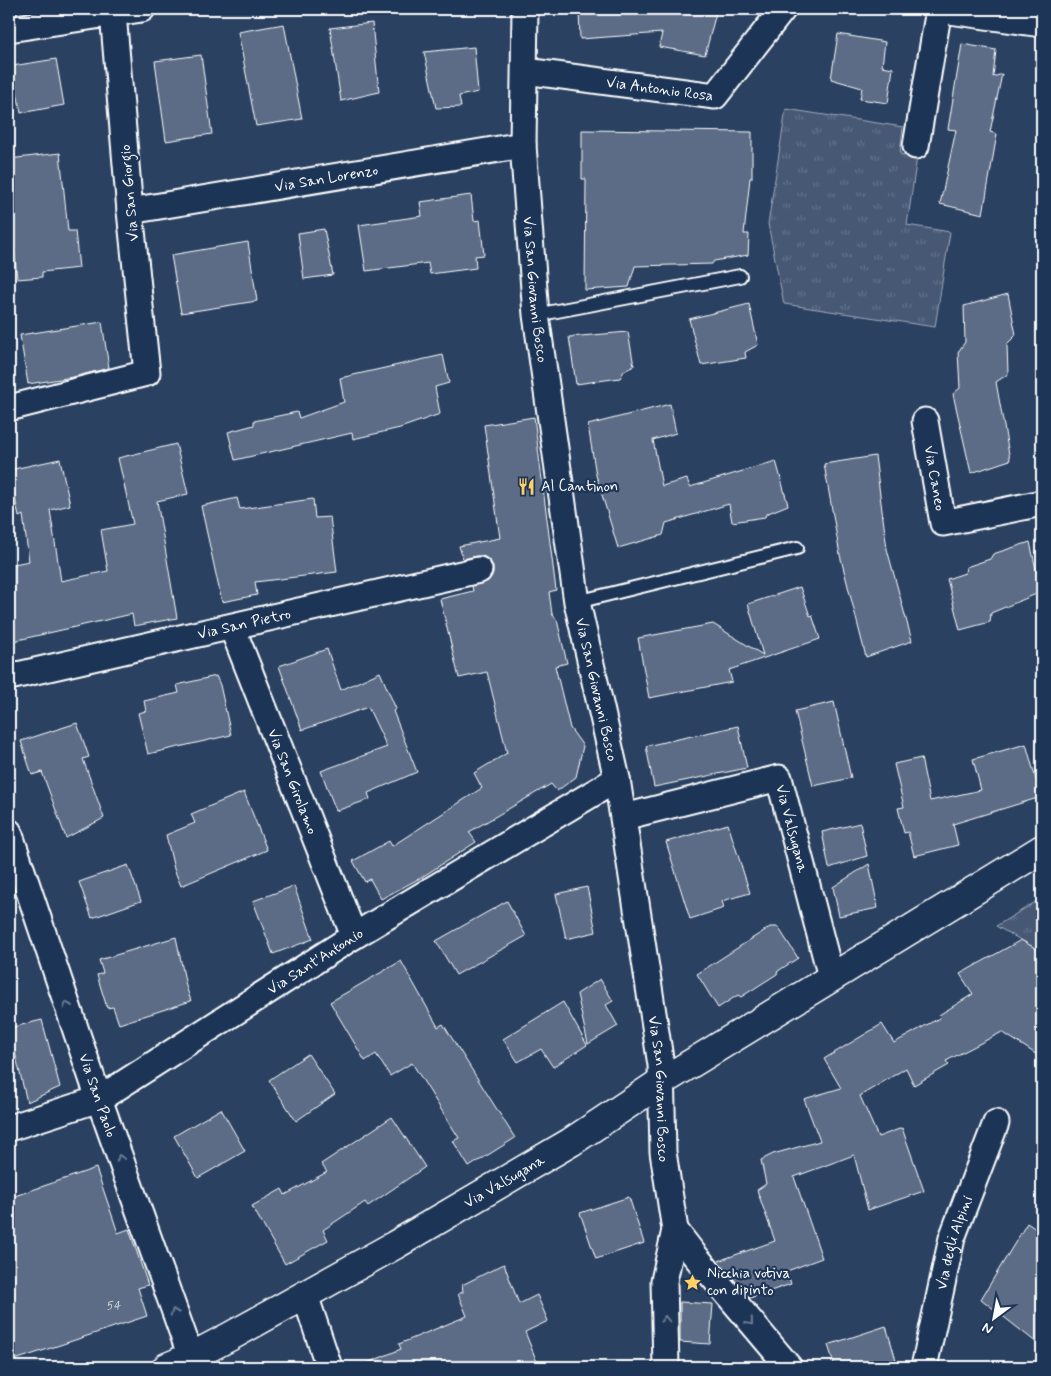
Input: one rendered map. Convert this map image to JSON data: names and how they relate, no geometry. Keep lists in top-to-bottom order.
{
  "streets": {
    "main road": ["Via Valsugana"],
    "street": [
      "Via Antonio Rosa",
      "Via San Lorenzo",
      "Via San Giorgio",
      "Via San Giovanni Bosco",
      "Via Caneo",
      "Via San Pietro",
      "Via San Girolamo",
      "Via Sant'Antonio",
      "Via San Paolo",
      "Via degli Alpini"
    ]
  },
  "crossings": [
    ["Via Antonio Rosa", "Via San Giovanni Bosco"],
    ["Via San Lorenzo", "Via San Giorgio"],
    ["Via San Lorenzo", "Via San Giovanni Bosco"],
    ["Via San Giovanni Bosco", "Via Valsugana"],
    ["Via San Giovanni Bosco", "Via Sant'Antonio"],
    ["Via San Pietro", "Via San Girolamo"],
    ["Via San Girolamo", "Via Sant'Antonio"],
    ["Via Valsugana", "Via San Paolo"],
    ["Via Sant'Antonio", "Via San Paolo"]
  ],
  "one_way": ["Via San Paolo"],
  "places": {
    "restaurant": ["Al Cantinon"],
    "place": ["Nicchia votiva con dipinto"]
  },
  "house_numbers": ["54"],
  "north": "bottom left"
}
